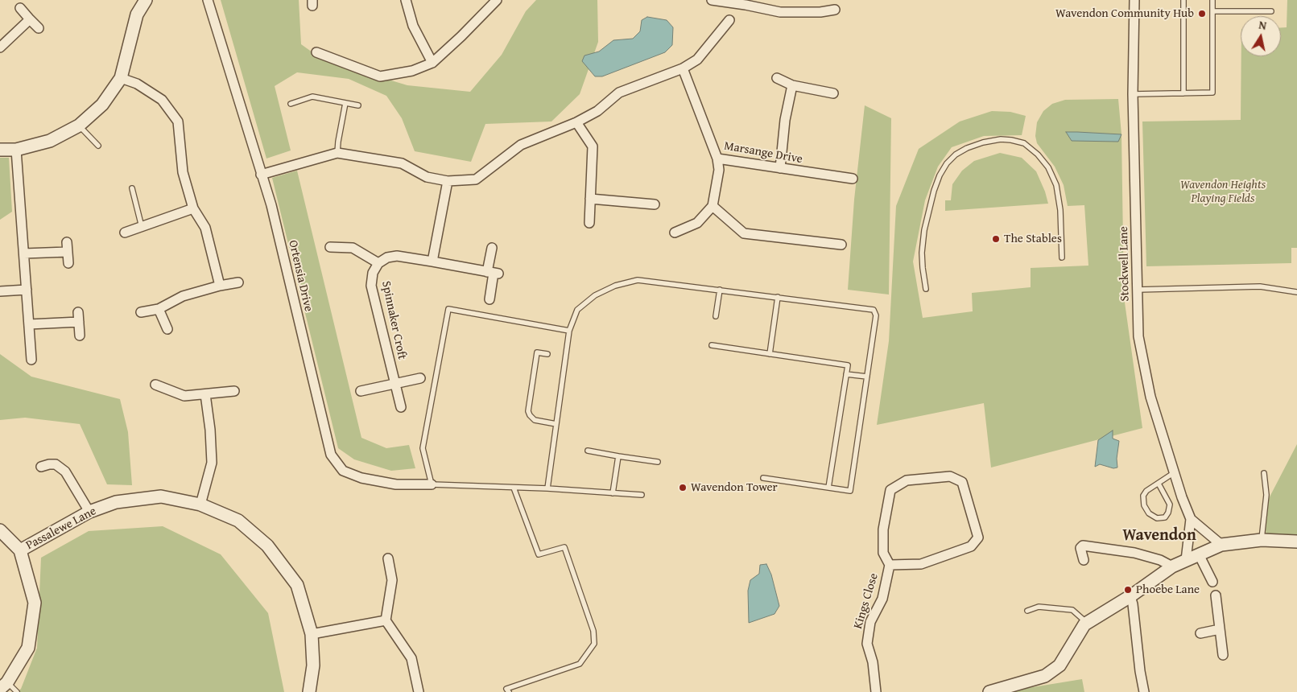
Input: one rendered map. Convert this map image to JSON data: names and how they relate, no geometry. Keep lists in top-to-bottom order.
{
  "streets": {
    "street": [
      "Marsange Drive",
      "Stockwell Lane",
      "Ortensia Drive",
      "Spinnaker Croft",
      "Passalewe Lane",
      "Kings Close"
    ]
  },
  "districts": ["Wavendon"],
  "parks": ["Wavendon Heights Playing Fields"],
  "places": [
    "Wavendon Community Hub",
    "The Stables",
    "Wavendon Tower",
    "Phoebe Lane"
  ],
  "north": "top"
}
